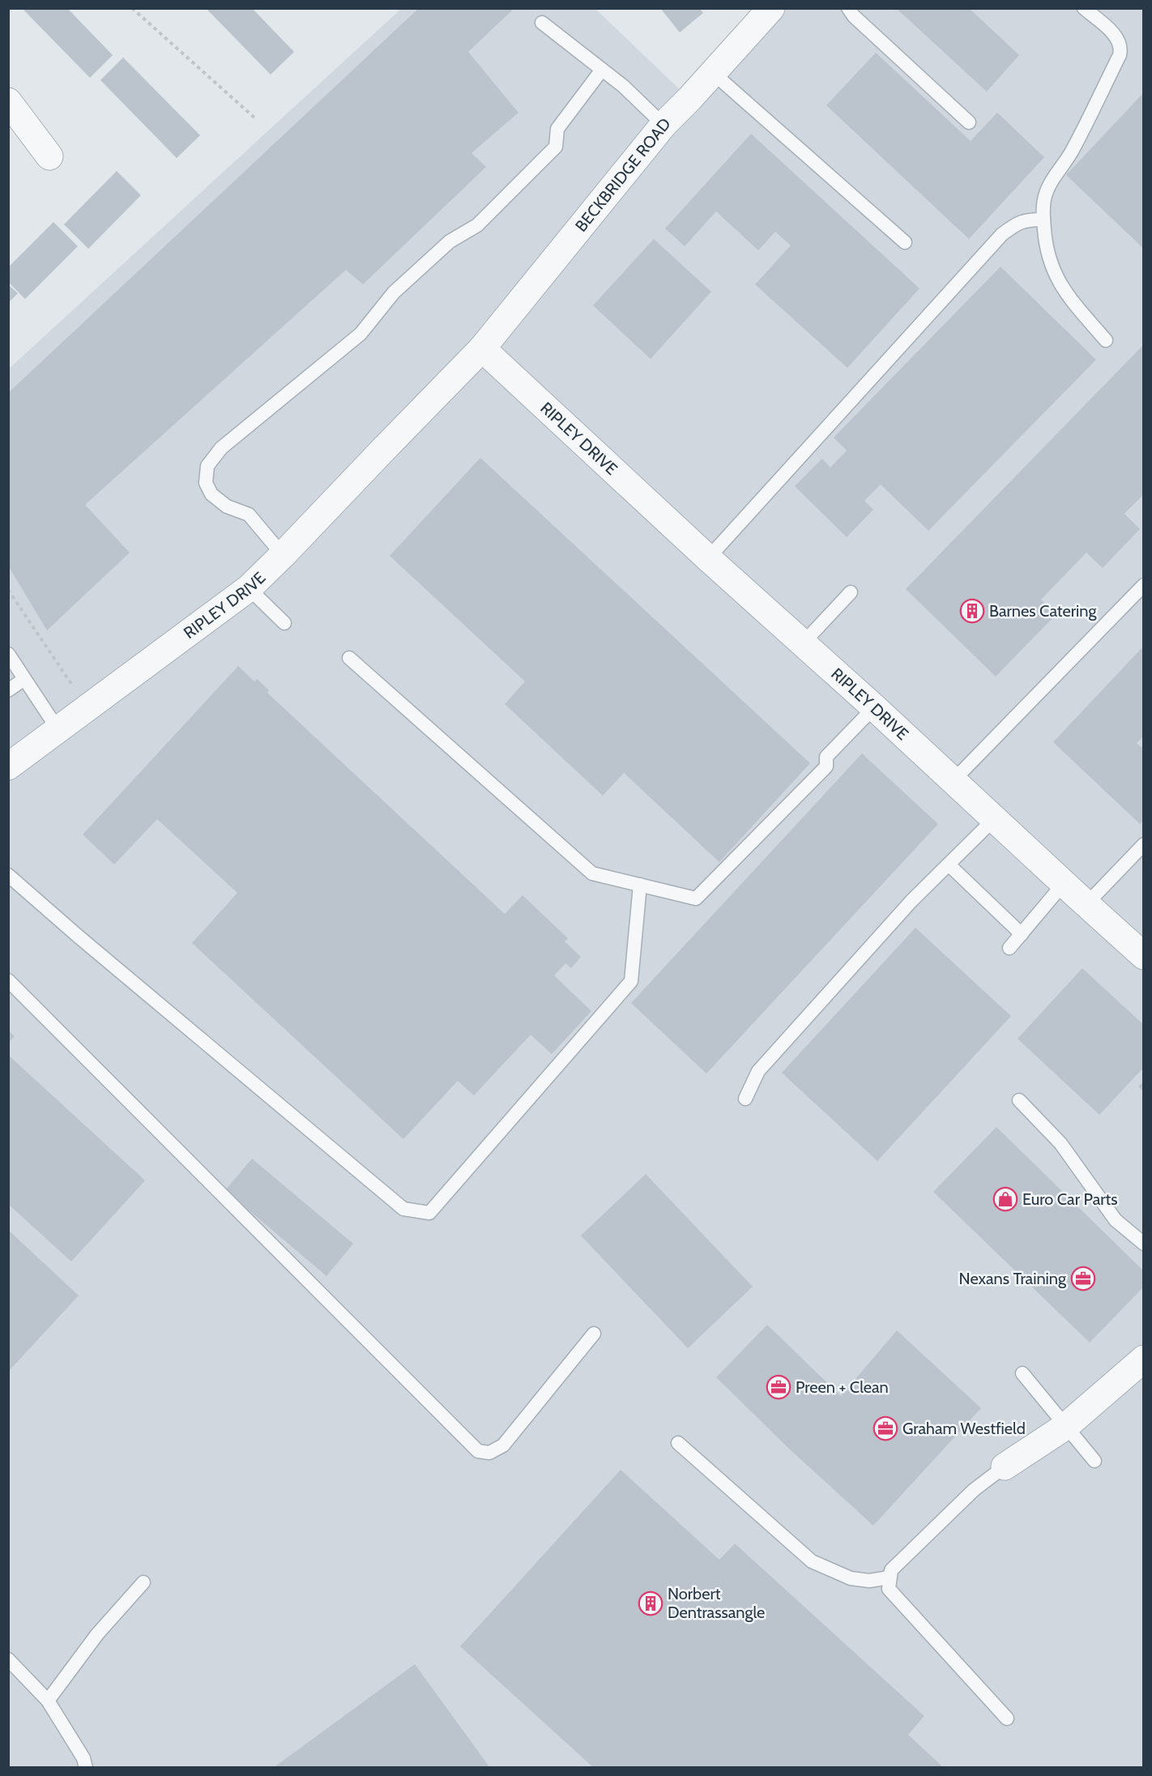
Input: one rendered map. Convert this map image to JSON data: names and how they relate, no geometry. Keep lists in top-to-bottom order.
{
  "streets": {
    "street": ["BECKBRIDGE ROAD", "RIPLEY DRIVE"]
  },
  "crossings": [
    ["BECKBRIDGE ROAD", "RIPLEY DRIVE"]
  ],
  "places": {
    "building": ["Barnes Catering", "Norbert Dentrassangle"],
    "shop": ["Euro Car Parts"],
    "office": ["Nexans Training", "Preen + Clean", "Graham Westfield"]
  }
}
